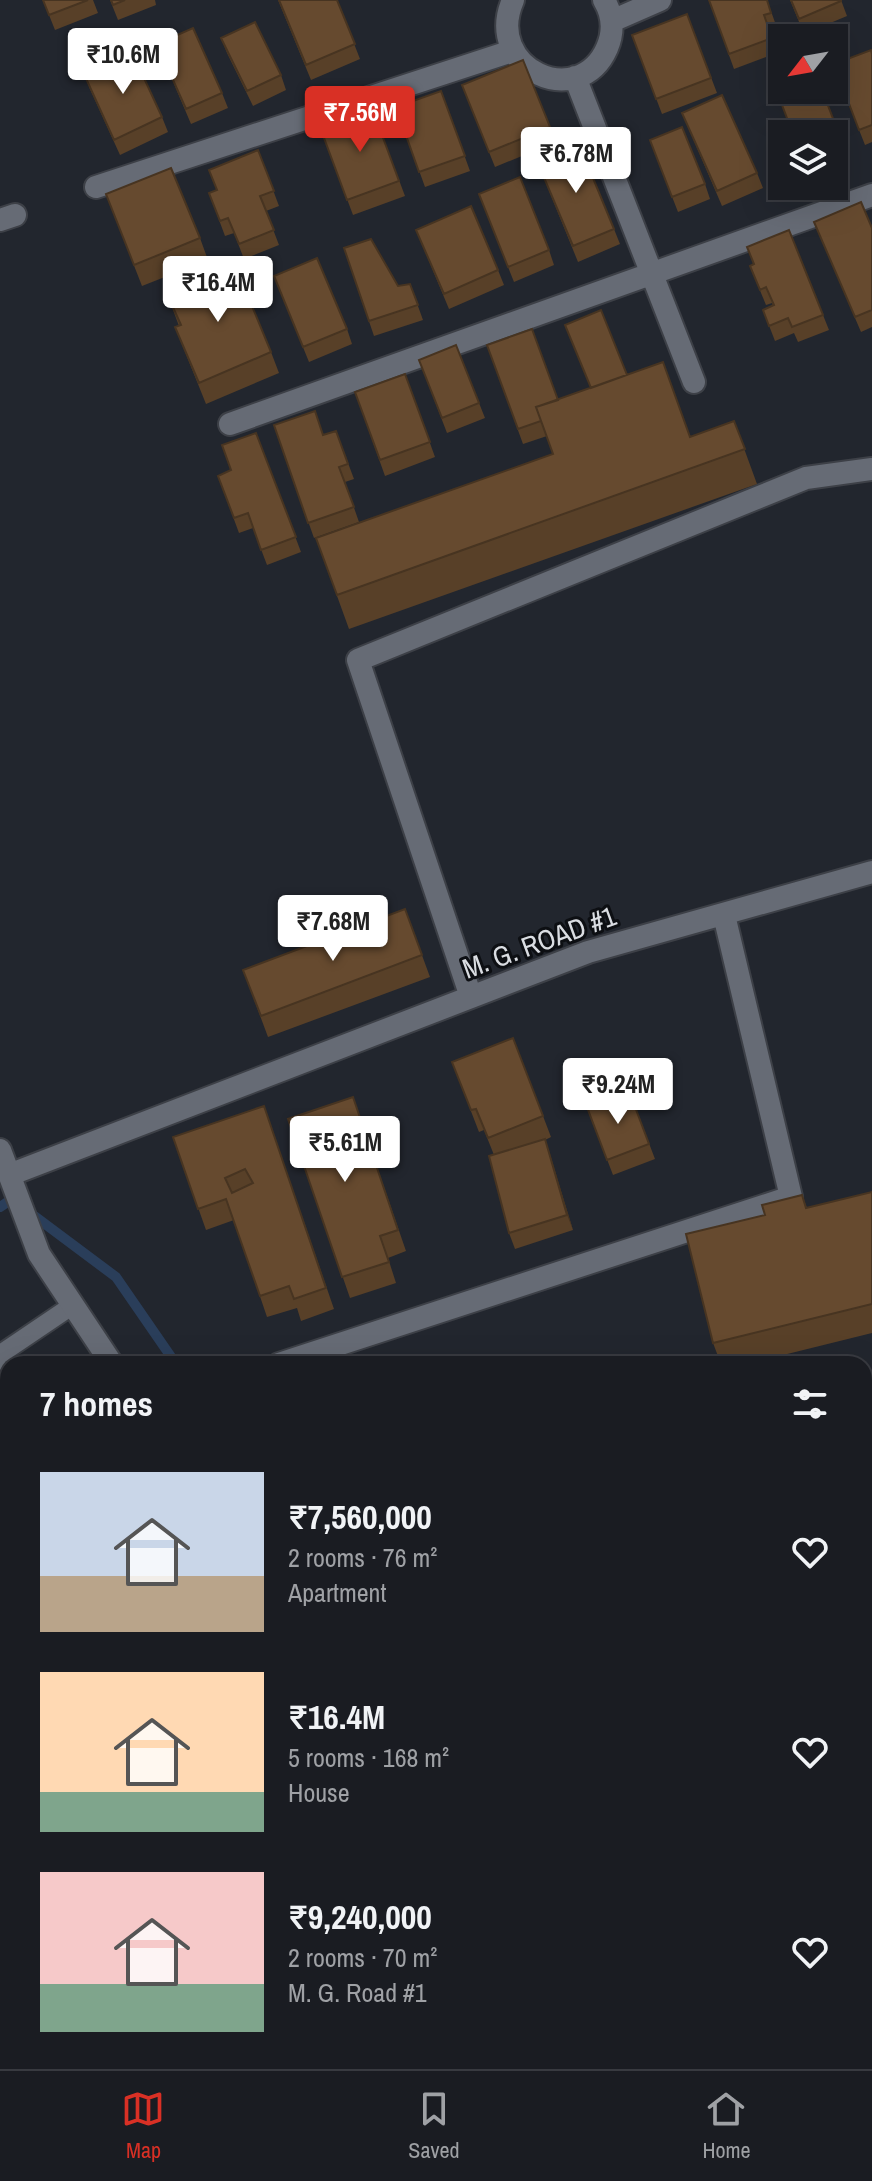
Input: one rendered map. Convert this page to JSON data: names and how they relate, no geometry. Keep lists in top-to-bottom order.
{
  "streets": {
    "street": ["M. G. ROAD #1"]
  },
  "north": "bottom left",
  "page": {
    "price": [
      "₹10.6M",
      "₹7.56M",
      "₹6.78M",
      "₹16.4M",
      "₹7.68M",
      "₹9.24M",
      "₹5.61M"
    ],
    "heading": "7 homes",
    "list": [
      {
        "name": "₹7,560,000",
        "note": "2 rooms · 76 m² · Apartment"
      },
      {
        "name": "₹16.4M",
        "note": "5 rooms · 168 m² · House"
      },
      {
        "name": "₹9,240,000",
        "note": "2 rooms · 70 m² · M. G. Road #1"
      }
    ],
    "tabs": ["Map", "Saved", "Home"]
  }
}
